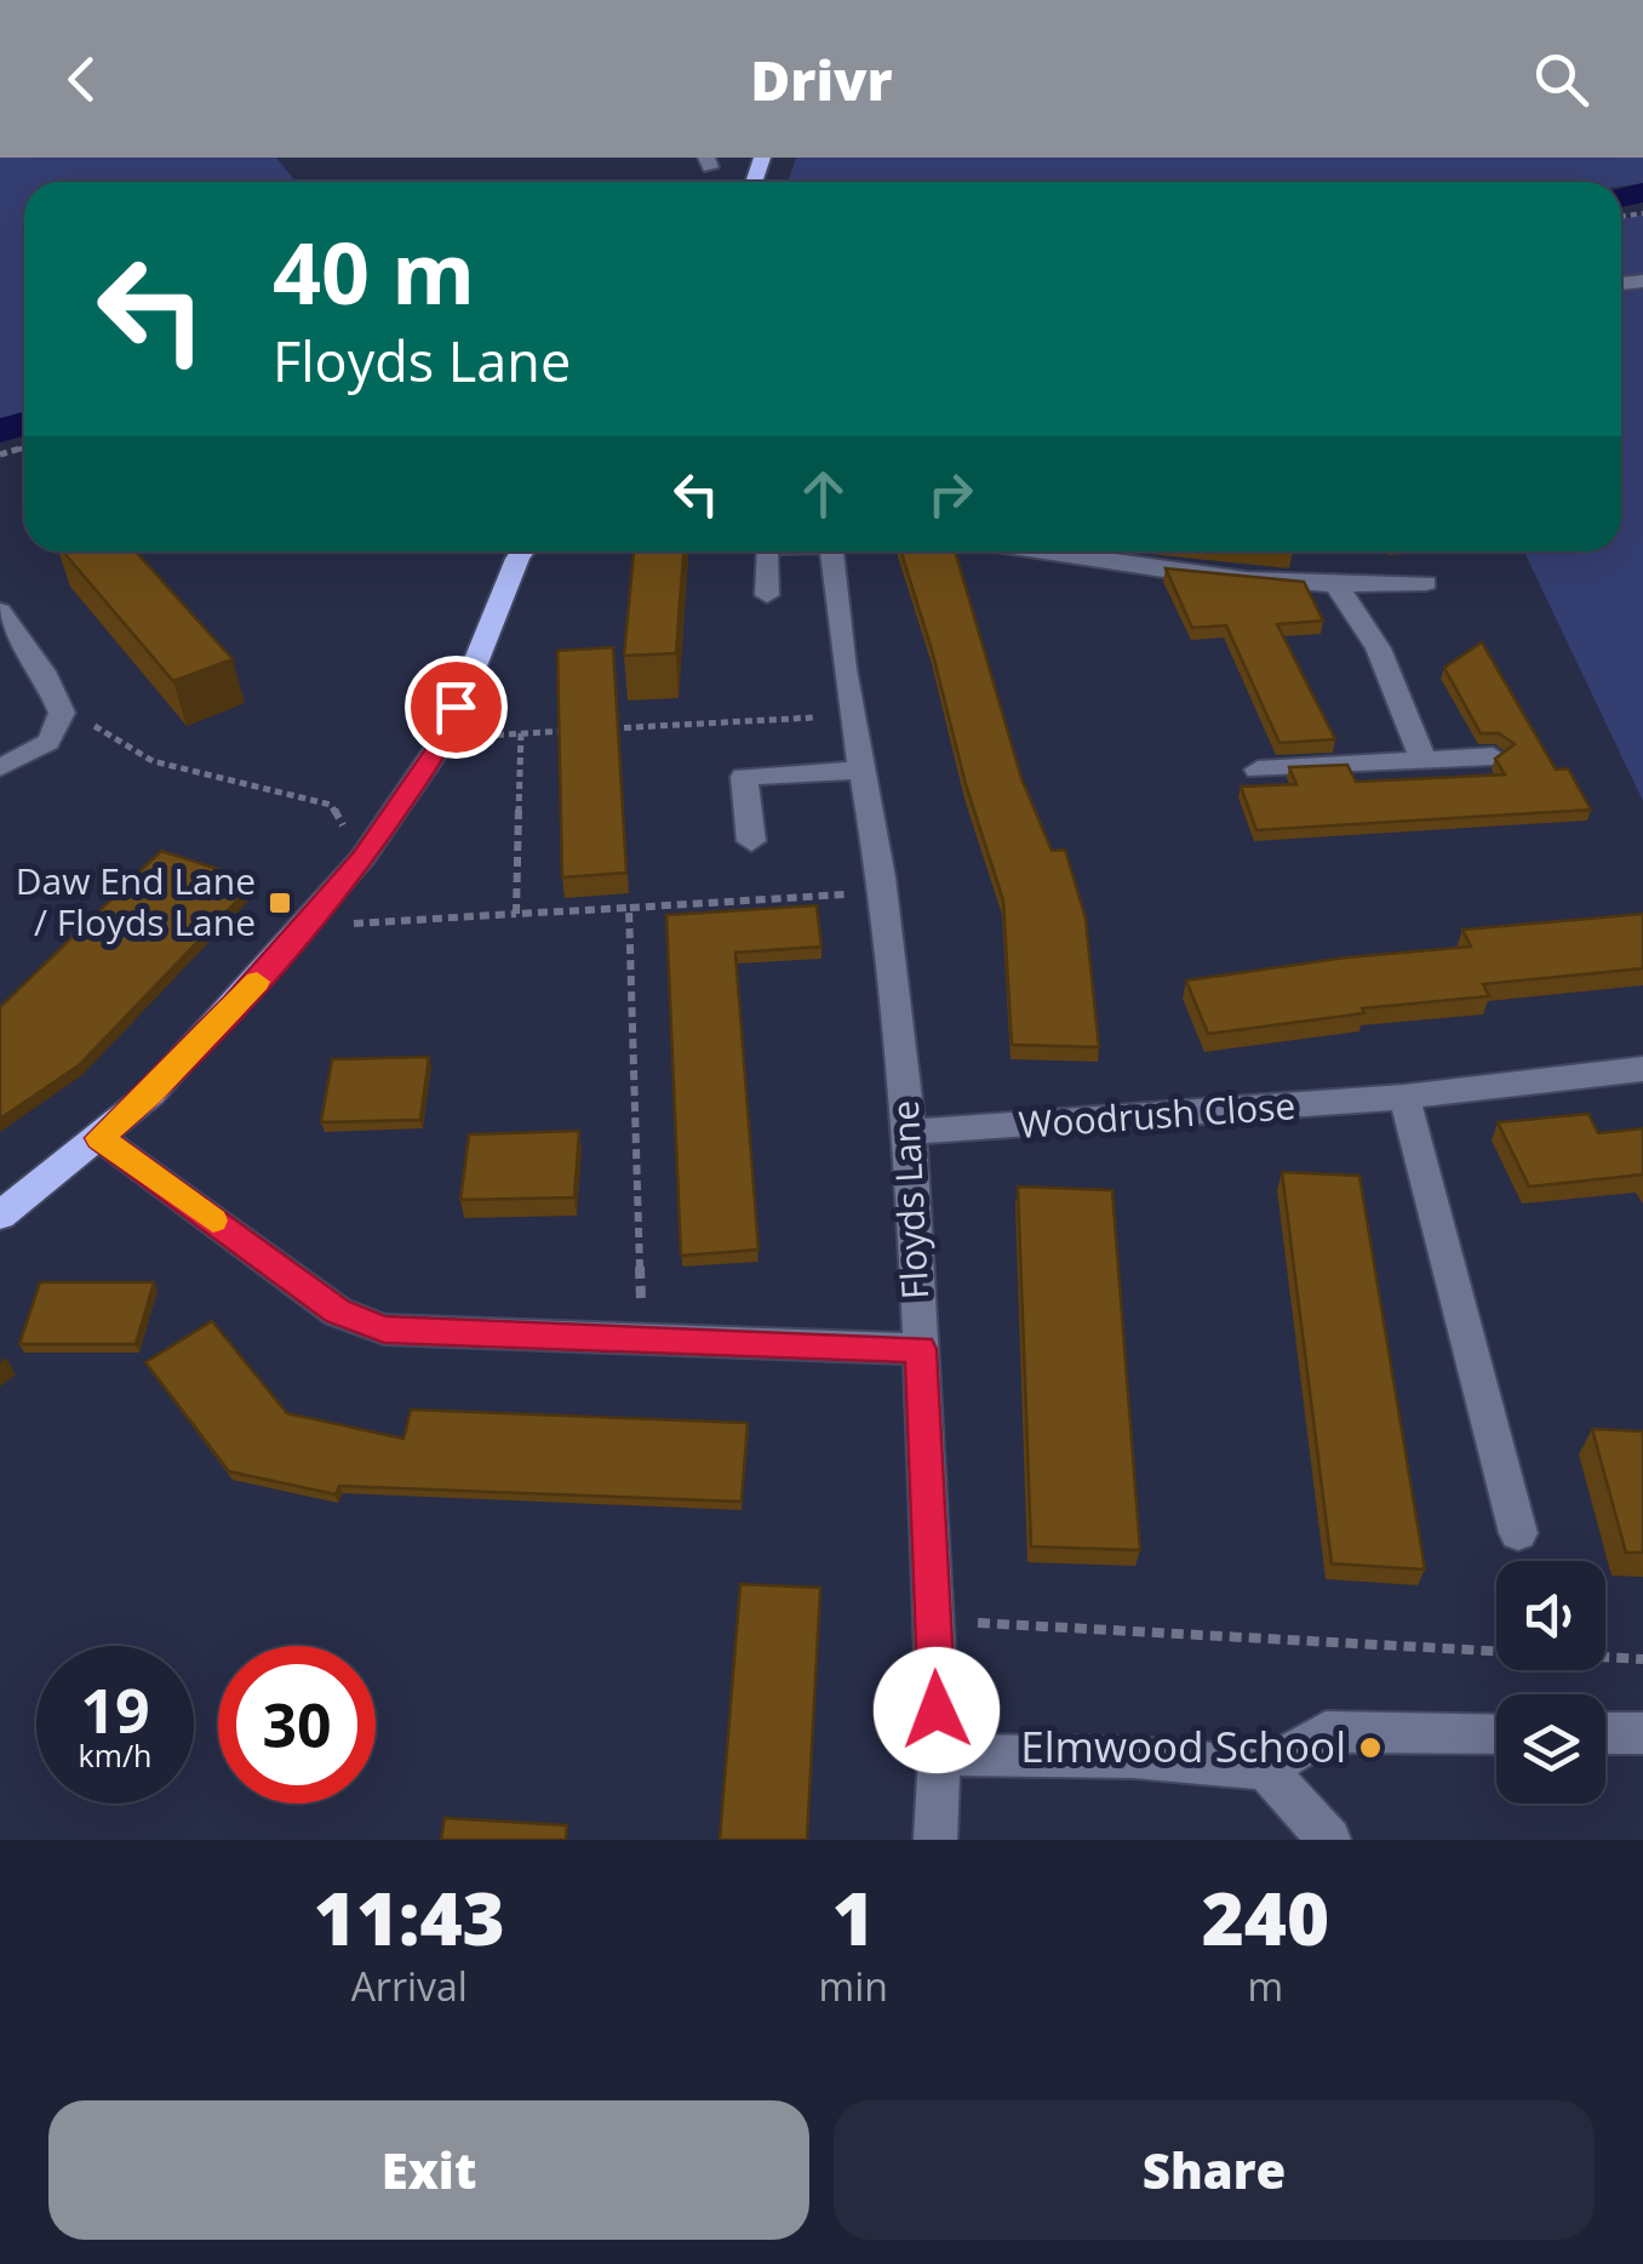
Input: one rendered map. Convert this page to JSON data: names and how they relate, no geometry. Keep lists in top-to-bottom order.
{
  "streets": {
    "street": ["Woodrush Close", "Floyds Lane"]
  },
  "crossings": [
    ["Woodrush Close", "Floyds Lane"]
  ],
  "places": {
    "transit": ["Daw End Lane / Floyds Lane"],
    "other": ["Elmwood School"]
  },
  "page": {
    "header": "Drivr",
    "turn": ["40 m", "Floyds Lane"],
    "speed": "19 km/h",
    "limit": "30",
    "eta": [
      "11:43",
      "Arrival",
      "1",
      "min",
      "240",
      "m"
    ],
    "buttons": ["Exit", "Share"]
  }
}
